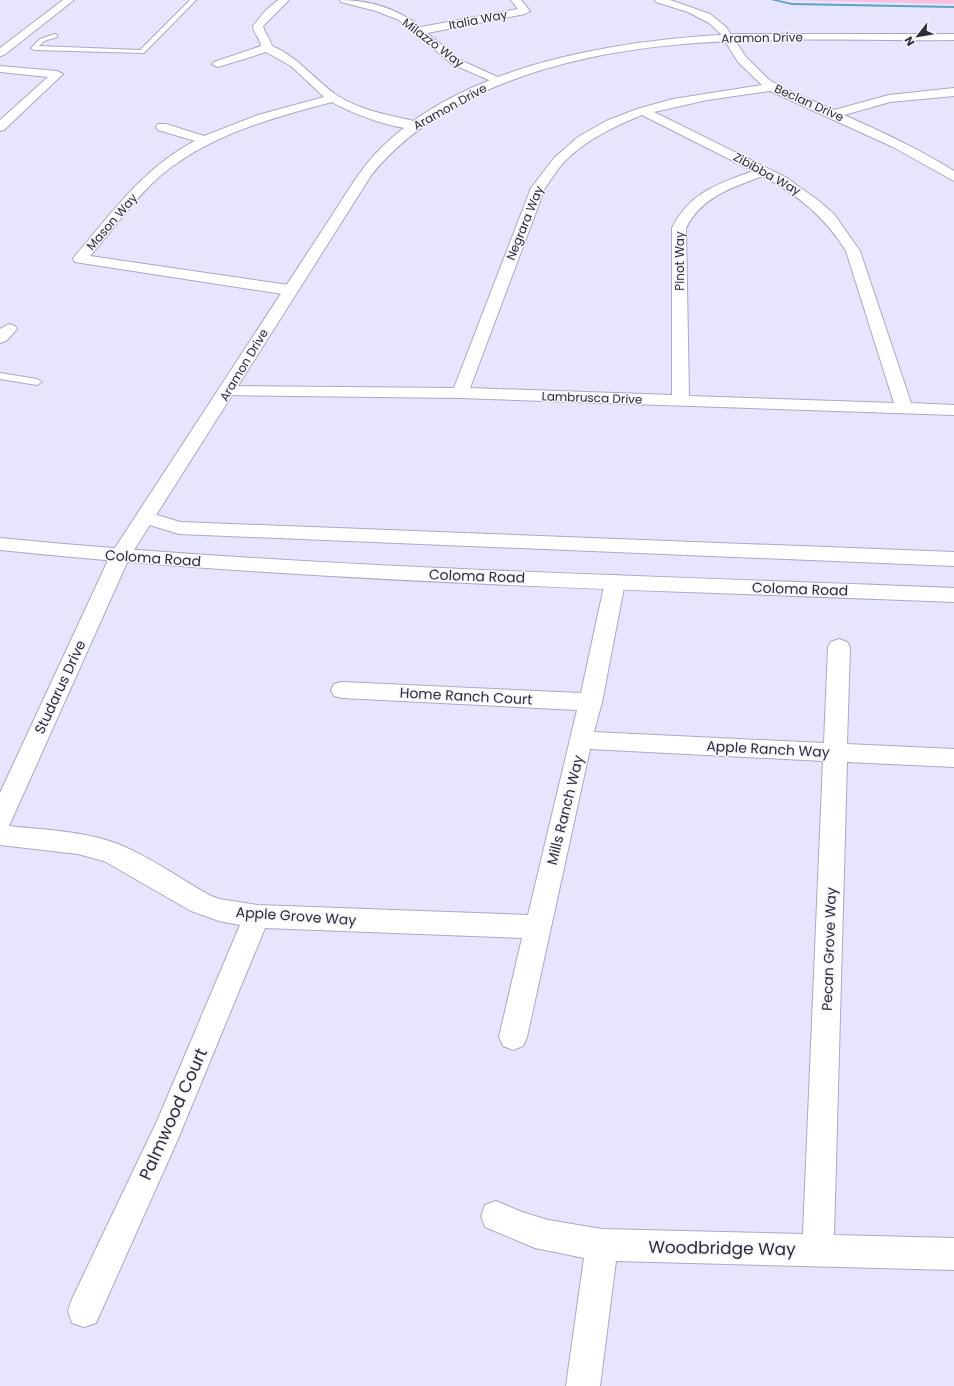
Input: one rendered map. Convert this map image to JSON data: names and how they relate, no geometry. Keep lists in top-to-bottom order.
{
  "streets": {
    "street": [
      "Italia Way",
      "Aramon Drive",
      "Milazzo Way",
      "Beclan Drive",
      "Zibibba Way",
      "Mason Way",
      "Negrara Way",
      "Pinot Way",
      "Lambrusca Drive",
      "Coloma Road",
      "Studarus Drive",
      "Home Ranch Court",
      "Apple Ranch Way",
      "Mills Ranch Way",
      "Apple Grove Way",
      "Pecan Grove Way",
      "Palmwood Court",
      "Woodbridge Way"
    ]
  },
  "crossings": [
    ["Italia Way", "Milazzo Way"],
    ["Aramon Drive", "Milazzo Way"],
    ["Aramon Drive", "Beclan Drive"],
    ["Aramon Drive", "Mason Way"],
    ["Aramon Drive", "Lambrusca Drive"],
    ["Aramon Drive", "Coloma Road"],
    ["Aramon Drive", "Studarus Drive"],
    ["Beclan Drive", "Negrara Way"],
    ["Zibibba Way", "Negrara Way"],
    ["Zibibba Way", "Pinot Way"],
    ["Zibibba Way", "Lambrusca Drive"],
    ["Negrara Way", "Lambrusca Drive"],
    ["Pinot Way", "Lambrusca Drive"],
    ["Coloma Road", "Studarus Drive"],
    ["Coloma Road", "Mills Ranch Way"],
    ["Home Ranch Court", "Mills Ranch Way"],
    ["Apple Ranch Way", "Mills Ranch Way"],
    ["Apple Ranch Way", "Pecan Grove Way"],
    ["Mills Ranch Way", "Apple Grove Way"],
    ["Apple Grove Way", "Palmwood Court"],
    ["Pecan Grove Way", "Woodbridge Way"]
  ],
  "north": "bottom left"
}
